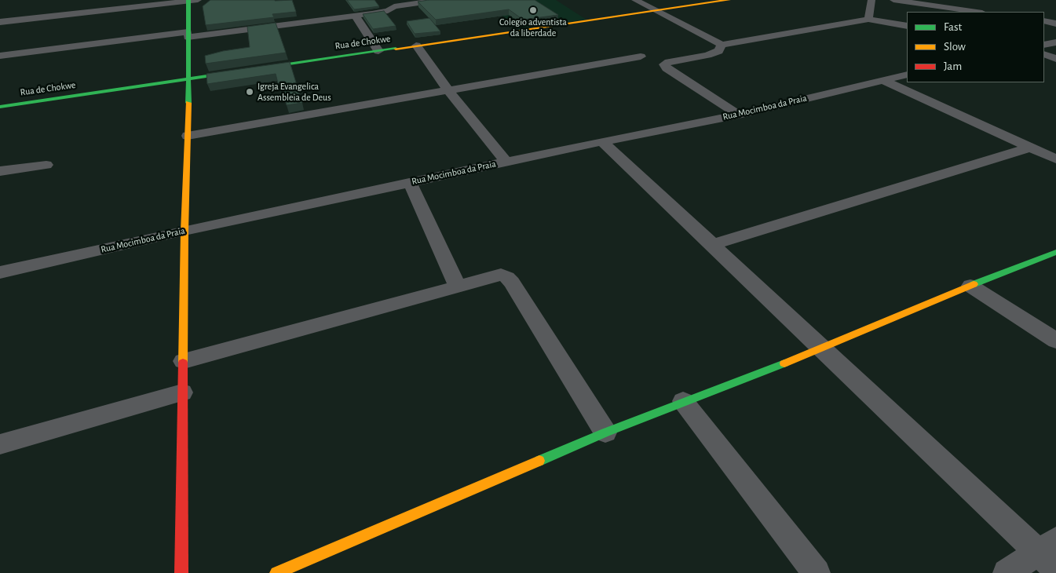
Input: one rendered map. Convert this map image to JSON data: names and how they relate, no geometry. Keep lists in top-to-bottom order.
{
  "streets": {
    "street": ["Rua de Chokwe", "Rua Mocimboa da Praia"]
  },
  "places": ["Colegio adventista da liberdade", "Igreja Evangelica Assembleia de Deus"],
  "legend": ["Fast", "Slow", "Jam"]
}
